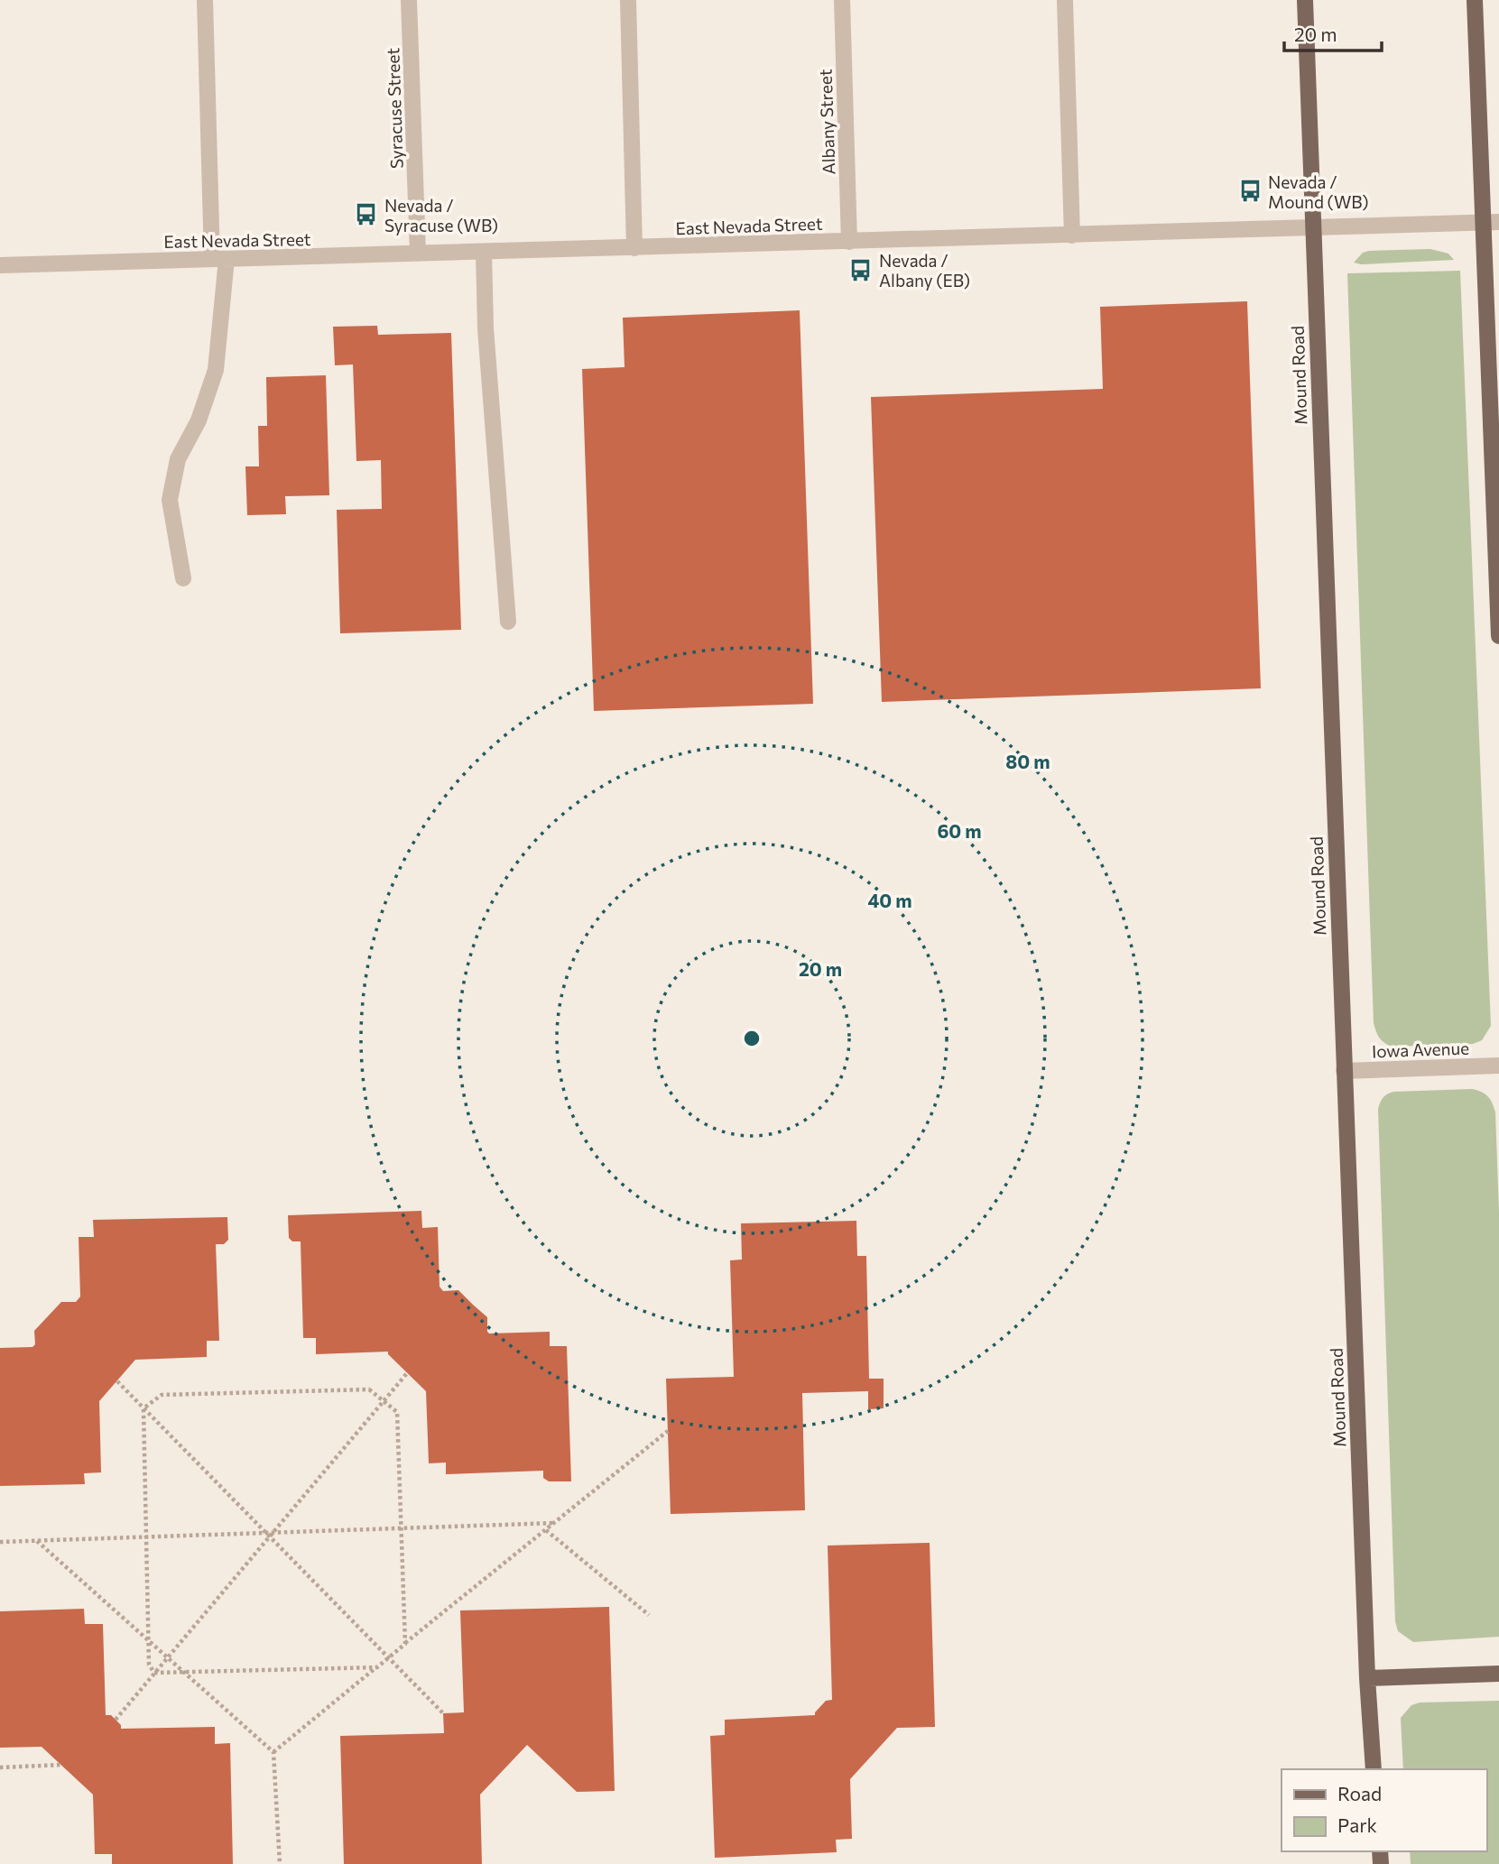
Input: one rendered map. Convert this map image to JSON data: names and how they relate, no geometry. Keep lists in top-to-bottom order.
{
  "streets": {
    "main road": ["Mound Road"],
    "street": [
      "Syracuse Street",
      "Albany Street",
      "East Nevada Street",
      "Iowa Avenue"
    ]
  },
  "crossings": [
    ["Syracuse Street", "East Nevada Street"],
    ["Albany Street", "East Nevada Street"],
    ["East Nevada Street", "Mound Road"],
    ["Mound Road", "Iowa Avenue"]
  ],
  "places": {
    "bus stop": ["Nevada / Mound (WB)", "Nevada / Syracuse (WB)", "Nevada / Albany (EB)"]
  },
  "legend": ["Road", "Park"],
  "scale_bar": "20 m",
  "rings": [
    "80 m",
    "60 m",
    "40 m",
    "20 m"
  ]
}
